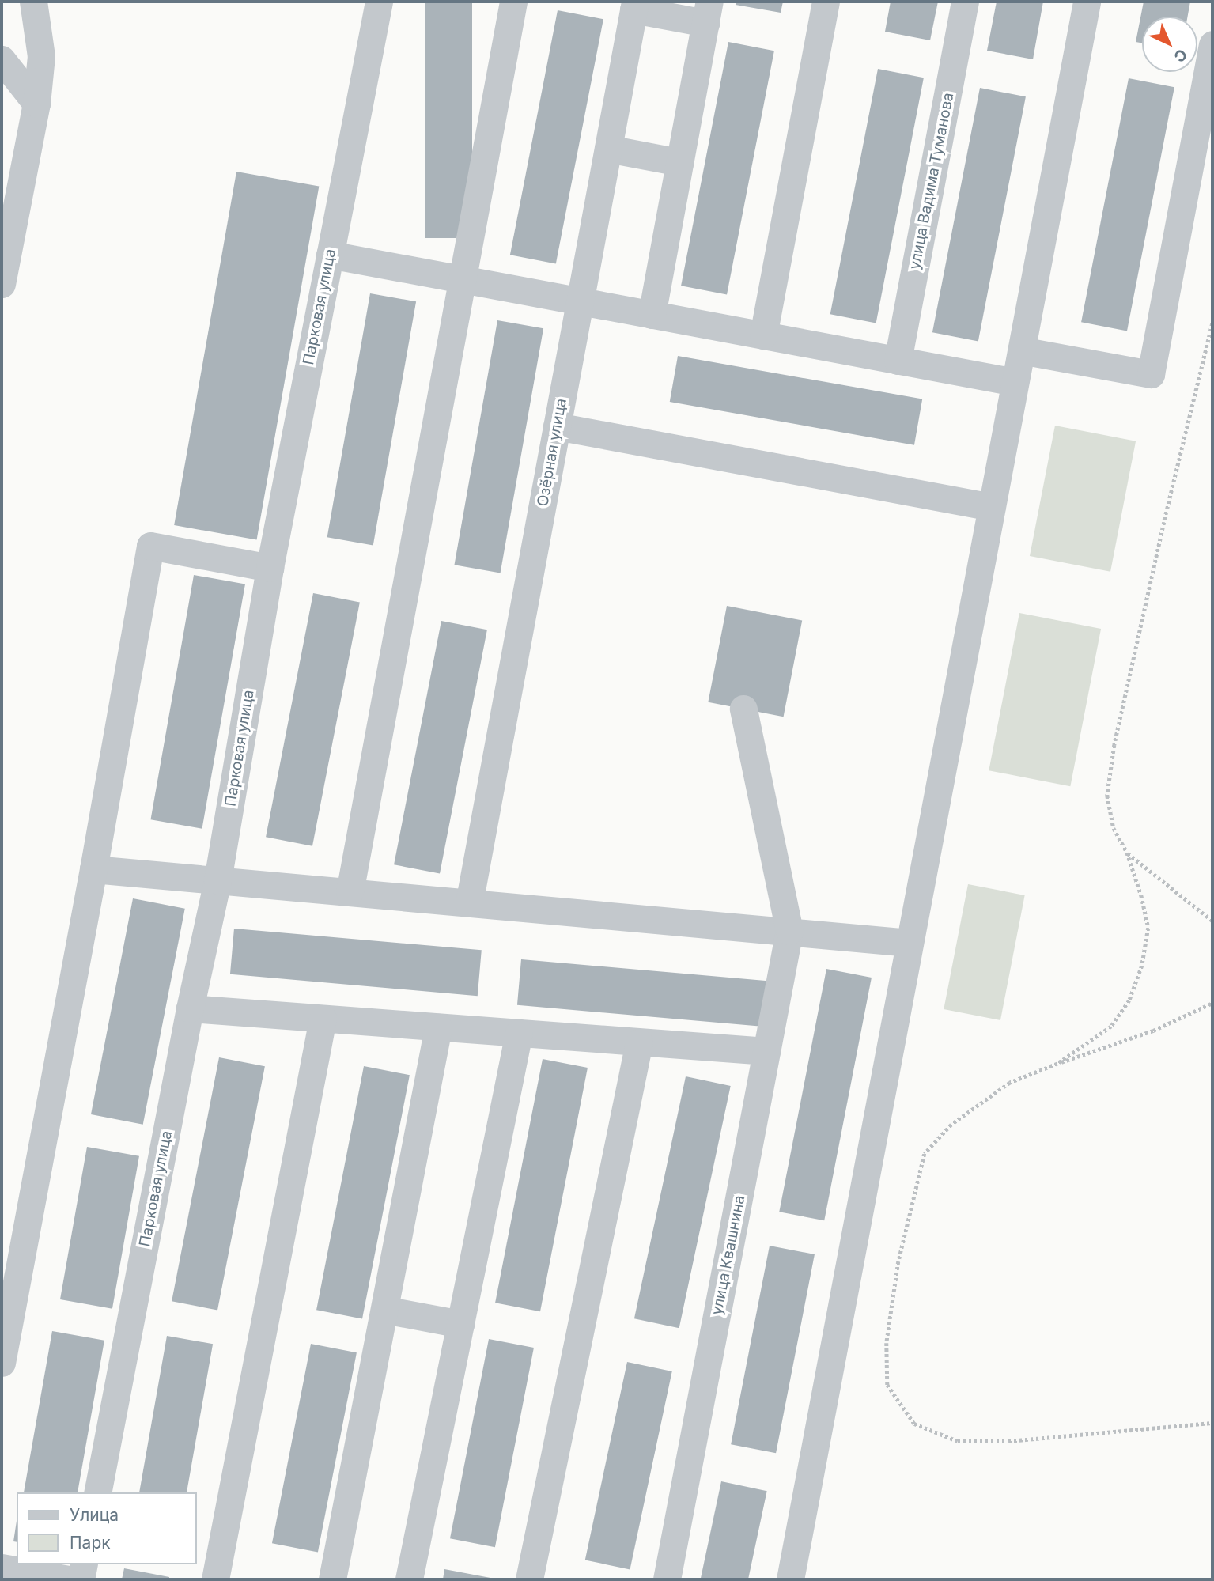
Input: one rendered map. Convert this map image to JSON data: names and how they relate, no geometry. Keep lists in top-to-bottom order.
{
  "streets": {
    "street": [
      "улица Вадима Туманова",
      "Парковая улица",
      "Озёрная улица",
      "улица Квашнина"
    ]
  },
  "legend": ["Улица", "Парк"],
  "north": "bottom right"
}
